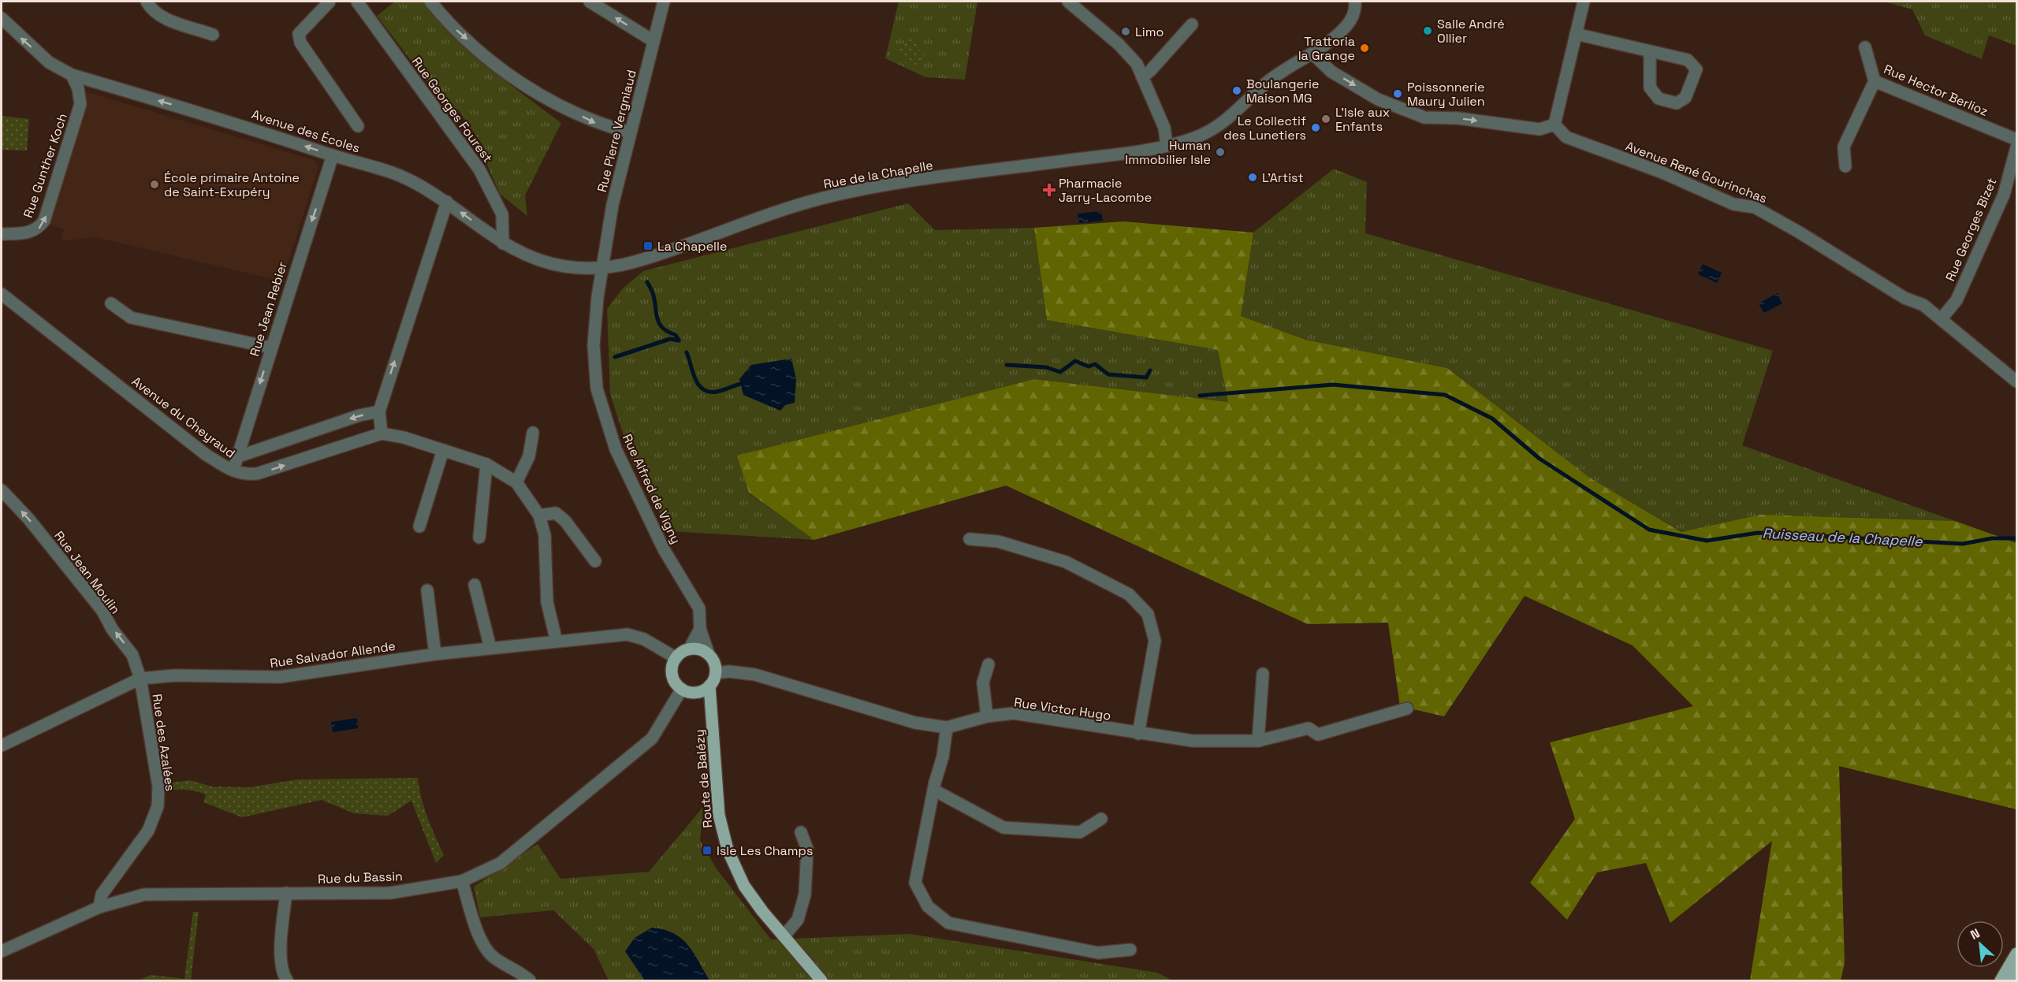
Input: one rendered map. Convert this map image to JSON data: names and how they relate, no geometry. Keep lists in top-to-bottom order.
{
  "streets": {
    "main road": ["Route de Balézy"],
    "street": [
      "Rue Hector Berlioz",
      "Rue Georges Fourest",
      "Avenue des Écoles",
      "Rue Pierre Vergniaud",
      "Rue Gunther Koch",
      "Avenue René Gourinchas",
      "Rue de la Chapelle",
      "Rue Georges Bizet",
      "Rue Jean Rebier",
      "Avenue du Cheyraud",
      "Rue Alfred de Vigny",
      "Rue Jean Moulin",
      "Rue Salvador Allende",
      "Rue Victor Hugo",
      "Rue des Azalées",
      "Rue du Bassin"
    ]
  },
  "crossings": [
    ["Rue Georges Fourest", "Avenue des Écoles"],
    ["Avenue des Écoles", "Rue Pierre Vergniaud"],
    ["Avenue des Écoles", "Rue Gunther Koch"],
    ["Avenue des Écoles", "Rue de la Chapelle"],
    ["Avenue des Écoles", "Rue Jean Rebier"],
    ["Avenue des Écoles", "Rue Alfred de Vigny"],
    ["Rue Pierre Vergniaud", "Rue de la Chapelle"],
    ["Rue Pierre Vergniaud", "Rue Alfred de Vigny"],
    ["Avenue René Gourinchas", "Rue Georges Bizet"],
    ["Rue de la Chapelle", "Rue Alfred de Vigny"],
    ["Rue Jean Rebier", "Avenue du Cheyraud"],
    ["Rue Alfred de Vigny", "Rue Salvador Allende"],
    ["Rue Alfred de Vigny", "Rue Victor Hugo"],
    ["Rue Alfred de Vigny", "Route de Balézy"],
    ["Rue Alfred de Vigny", "Rue du Bassin"],
    ["Rue Jean Moulin", "Rue Salvador Allende"],
    ["Rue Jean Moulin", "Rue des Azalées"],
    ["Rue Salvador Allende", "Rue Victor Hugo"],
    ["Rue Salvador Allende", "Rue des Azalées"],
    ["Rue Salvador Allende", "Route de Balézy"],
    ["Rue Salvador Allende", "Rue du Bassin"],
    ["Rue Victor Hugo", "Route de Balézy"],
    ["Rue Victor Hugo", "Rue du Bassin"],
    ["Rue des Azalées", "Rue du Bassin"],
    ["Route de Balézy", "Rue du Bassin"]
  ],
  "one_way": [
    "Avenue des Écoles",
    "Rue Gunther Koch",
    "Rue Jean Rebier",
    "Rue Jean Moulin"
  ],
  "water": ["Ruisseau de la Chapelle"],
  "places": {
    "other": [
      "Salle André Ollier",
      "Limo",
      "Trattoria la Grange",
      "Boulangerie Maison MG",
      "Poissonnerie Maury Julien",
      "L'Isle aux Enfants",
      "Le Collectif des Lunetiers",
      "Human Immobilier Isle",
      "L'Artist",
      "École primaire Antoine de Saint-Exupéry"
    ],
    "health": ["Pharmacie Jarry-Lacombe"],
    "transit": ["La Chapelle", "Isle Les Champs"]
  },
  "north": "top left"
}
